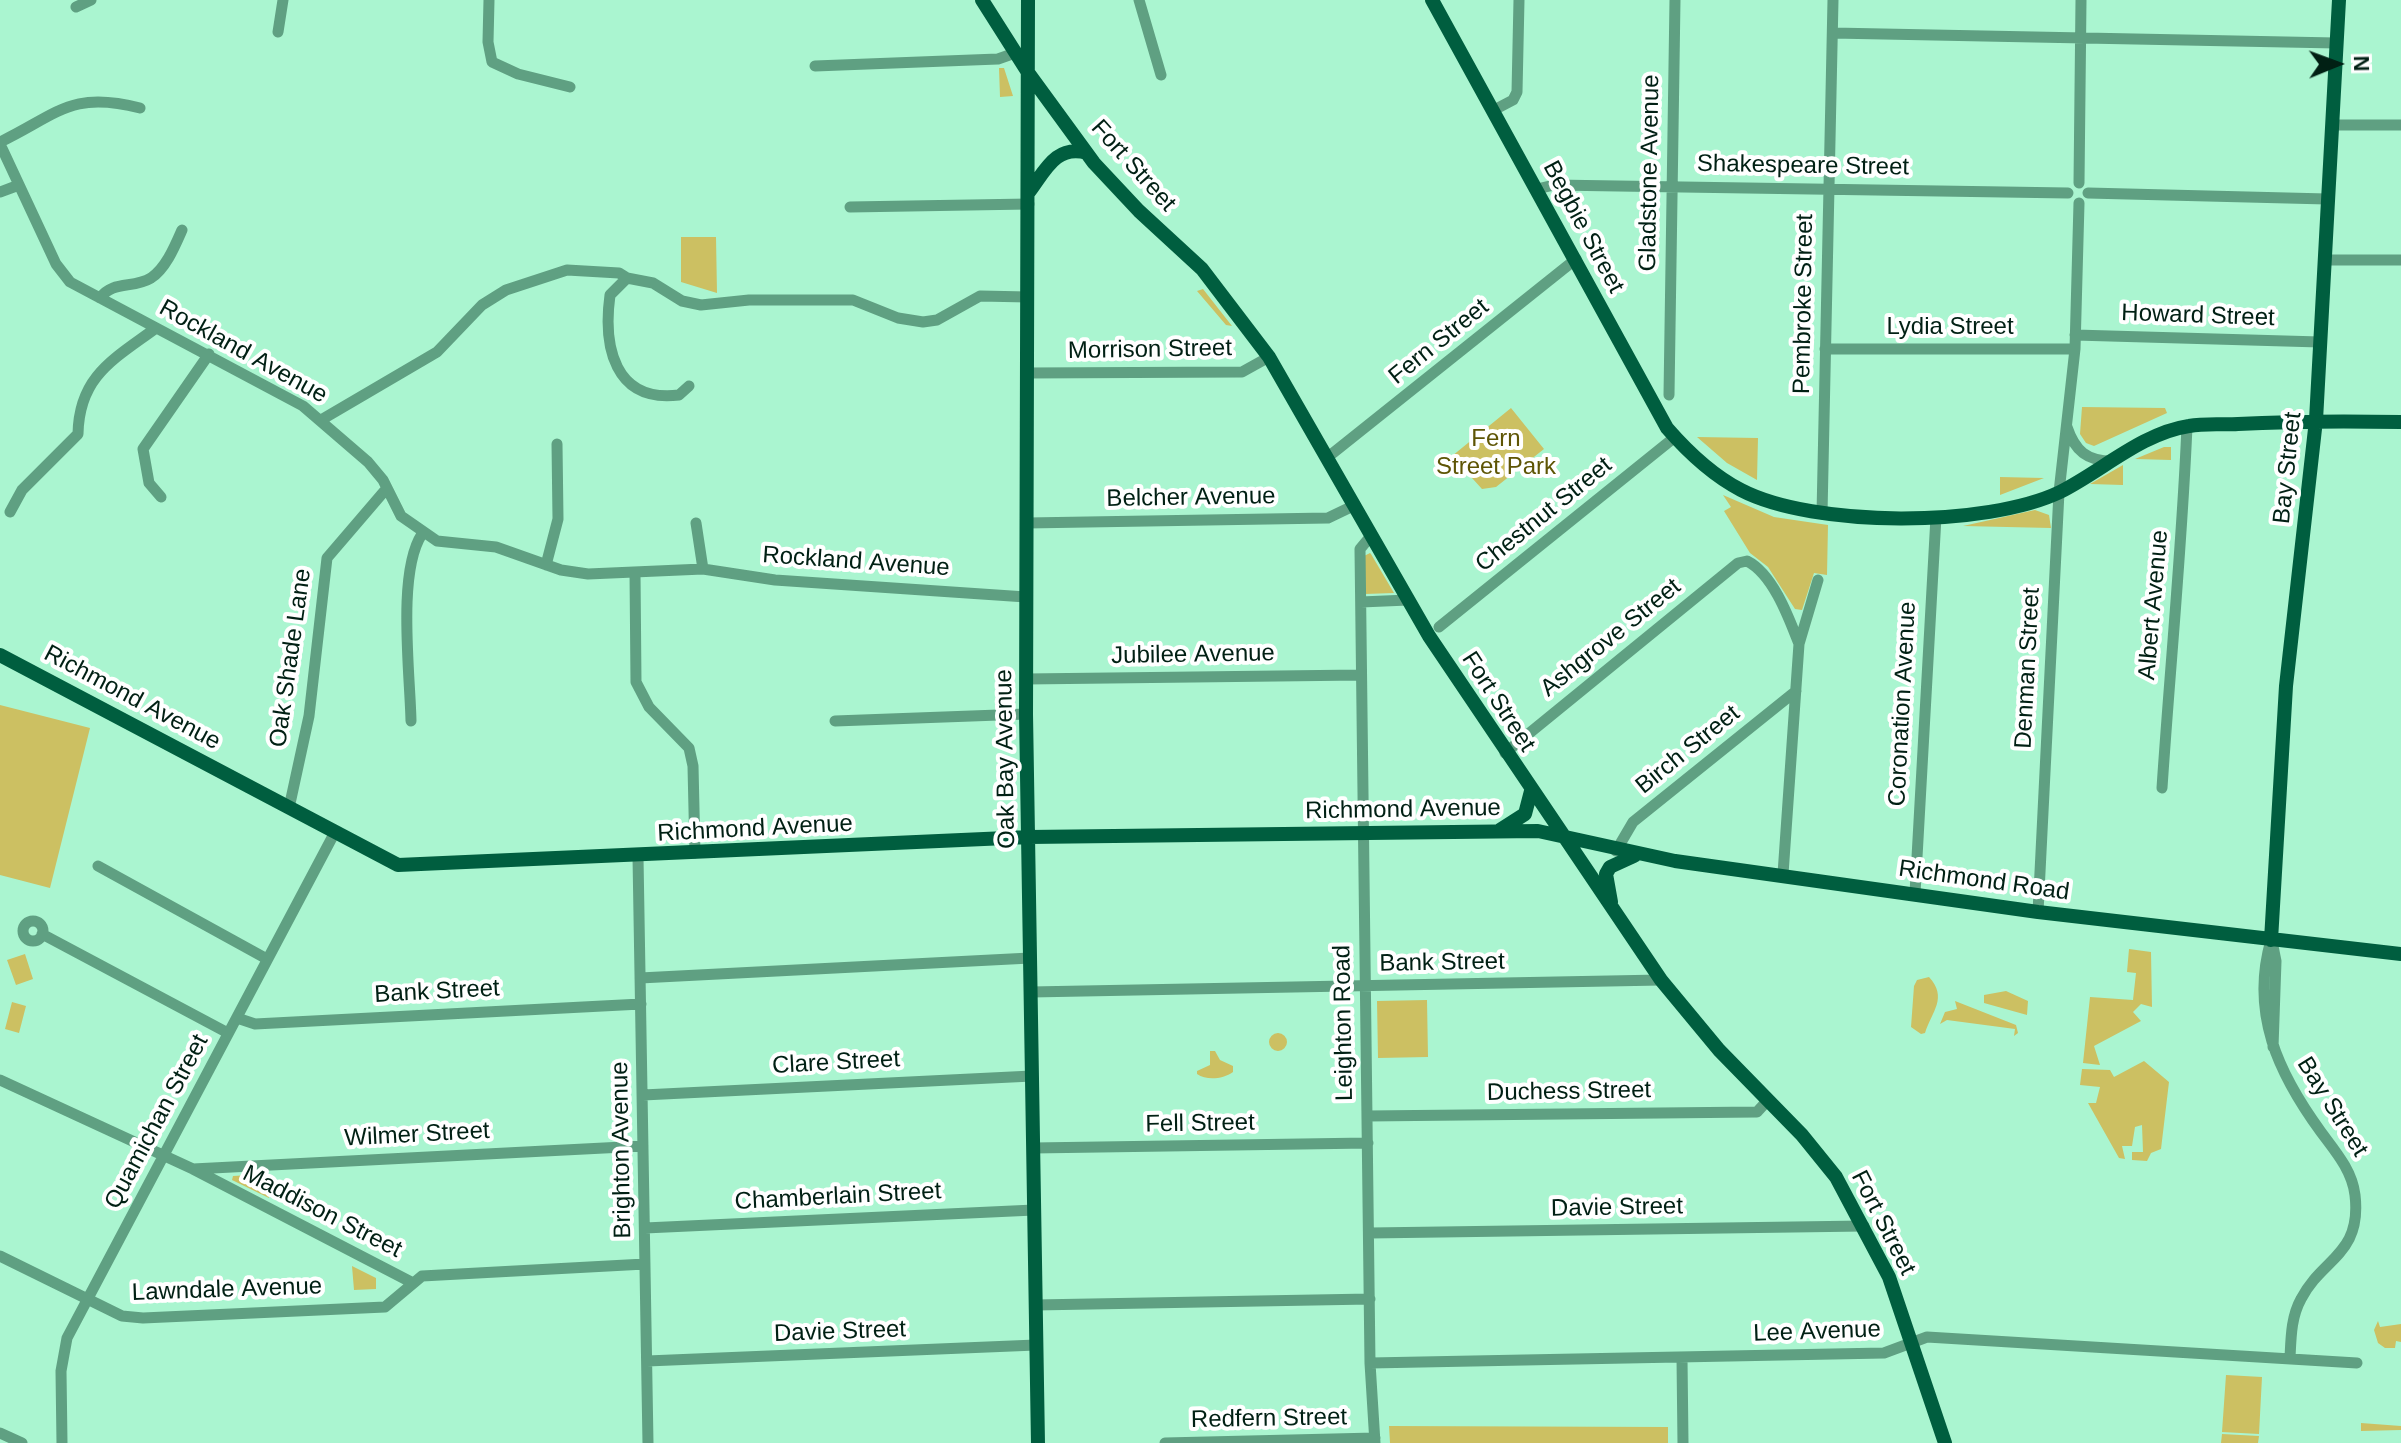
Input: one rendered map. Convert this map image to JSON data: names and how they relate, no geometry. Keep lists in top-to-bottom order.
{
  "streets": {
    "main road": [
      "Fort Street",
      "Begbie Street",
      "Bay Street",
      "Richmond Avenue",
      "Oak Bay Avenue",
      "Richmond Road"
    ],
    "street": [
      "Shakespeare Street",
      "Gladstone Avenue",
      "Pembroke Street",
      "Howard Street",
      "Lydia Street",
      "Fern Street",
      "Morrison Street",
      "Rockland Avenue",
      "Belcher Avenue",
      "Chestnut Street",
      "Albert Avenue",
      "Ashgrove Street",
      "Jubilee Avenue",
      "Oak Shade Lane",
      "Denman Street",
      "Coronation Avenue",
      "Birch Street",
      "Bank Street",
      "Leighton Road",
      "Clare Street",
      "Duchess Street",
      "Quamichan Street",
      "Fell Street",
      "Wilmer Street",
      "Brighton Avenue",
      "Chamberlain Street",
      "Davie Street",
      "Maddison Street",
      "Lawndale Avenue",
      "Lee Avenue",
      "Redfern Street"
    ]
  },
  "crossings": [
    ["Fort Street", "Fern Street"],
    ["Fort Street", "Morrison Street"],
    ["Fort Street", "Belcher Avenue"],
    ["Fort Street", "Ashgrove Street"],
    ["Fort Street", "Richmond Avenue"],
    ["Fort Street", "Oak Bay Avenue"],
    ["Fort Street", "Richmond Road"],
    ["Fort Street", "Bank Street"],
    ["Fort Street", "Leighton Road"],
    ["Fort Street", "Duchess Street"],
    ["Fort Street", "Davie Street"],
    ["Fort Street", "Lee Avenue"],
    ["Shakespeare Street", "Gladstone Avenue"],
    ["Shakespeare Street", "Begbie Street"],
    ["Shakespeare Street", "Pembroke Street"],
    ["Shakespeare Street", "Denman Street"],
    ["Begbie Street", "Pembroke Street"],
    ["Begbie Street", "Fern Street"],
    ["Begbie Street", "Chestnut Street"],
    ["Begbie Street", "Albert Avenue"],
    ["Begbie Street", "Denman Street"],
    ["Begbie Street", "Coronation Avenue"],
    ["Pembroke Street", "Lydia Street"],
    ["Howard Street", "Bay Street"],
    ["Howard Street", "Denman Street"],
    ["Lydia Street", "Denman Street"],
    ["Morrison Street", "Oak Bay Avenue"],
    ["Rockland Avenue", "Oak Shade Lane"],
    ["Rockland Avenue", "Oak Bay Avenue"],
    ["Bay Street", "Richmond Road"],
    ["Bay Street", "Lee Avenue"],
    ["Belcher Avenue", "Oak Bay Avenue"],
    ["Jubilee Avenue", "Oak Bay Avenue"],
    ["Jubilee Avenue", "Leighton Road"],
    ["Oak Shade Lane", "Richmond Avenue"],
    ["Denman Street", "Richmond Road"],
    ["Richmond Avenue", "Oak Bay Avenue"],
    ["Richmond Avenue", "Richmond Road"],
    ["Richmond Avenue", "Leighton Road"],
    ["Richmond Avenue", "Quamichan Street"],
    ["Richmond Avenue", "Brighton Avenue"],
    ["Coronation Avenue", "Richmond Road"],
    ["Birch Street", "Richmond Road"],
    ["Oak Bay Avenue", "Bank Street"],
    ["Oak Bay Avenue", "Clare Street"],
    ["Oak Bay Avenue", "Fell Street"],
    ["Oak Bay Avenue", "Chamberlain Street"],
    ["Oak Bay Avenue", "Davie Street"],
    ["Bank Street", "Leighton Road"],
    ["Bank Street", "Quamichan Street"],
    ["Bank Street", "Brighton Avenue"],
    ["Leighton Road", "Duchess Street"],
    ["Leighton Road", "Fell Street"],
    ["Leighton Road", "Davie Street"],
    ["Leighton Road", "Lee Avenue"],
    ["Leighton Road", "Redfern Street"],
    ["Clare Street", "Brighton Avenue"],
    ["Quamichan Street", "Maddison Street"],
    ["Quamichan Street", "Lawndale Avenue"],
    ["Wilmer Street", "Brighton Avenue"],
    ["Wilmer Street", "Maddison Street"],
    ["Brighton Avenue", "Chamberlain Street"],
    ["Brighton Avenue", "Davie Street"],
    ["Brighton Avenue", "Maddison Street"],
    ["Maddison Street", "Lawndale Avenue"]
  ],
  "parks": ["Fern Street Park"],
  "north": "right"
}
